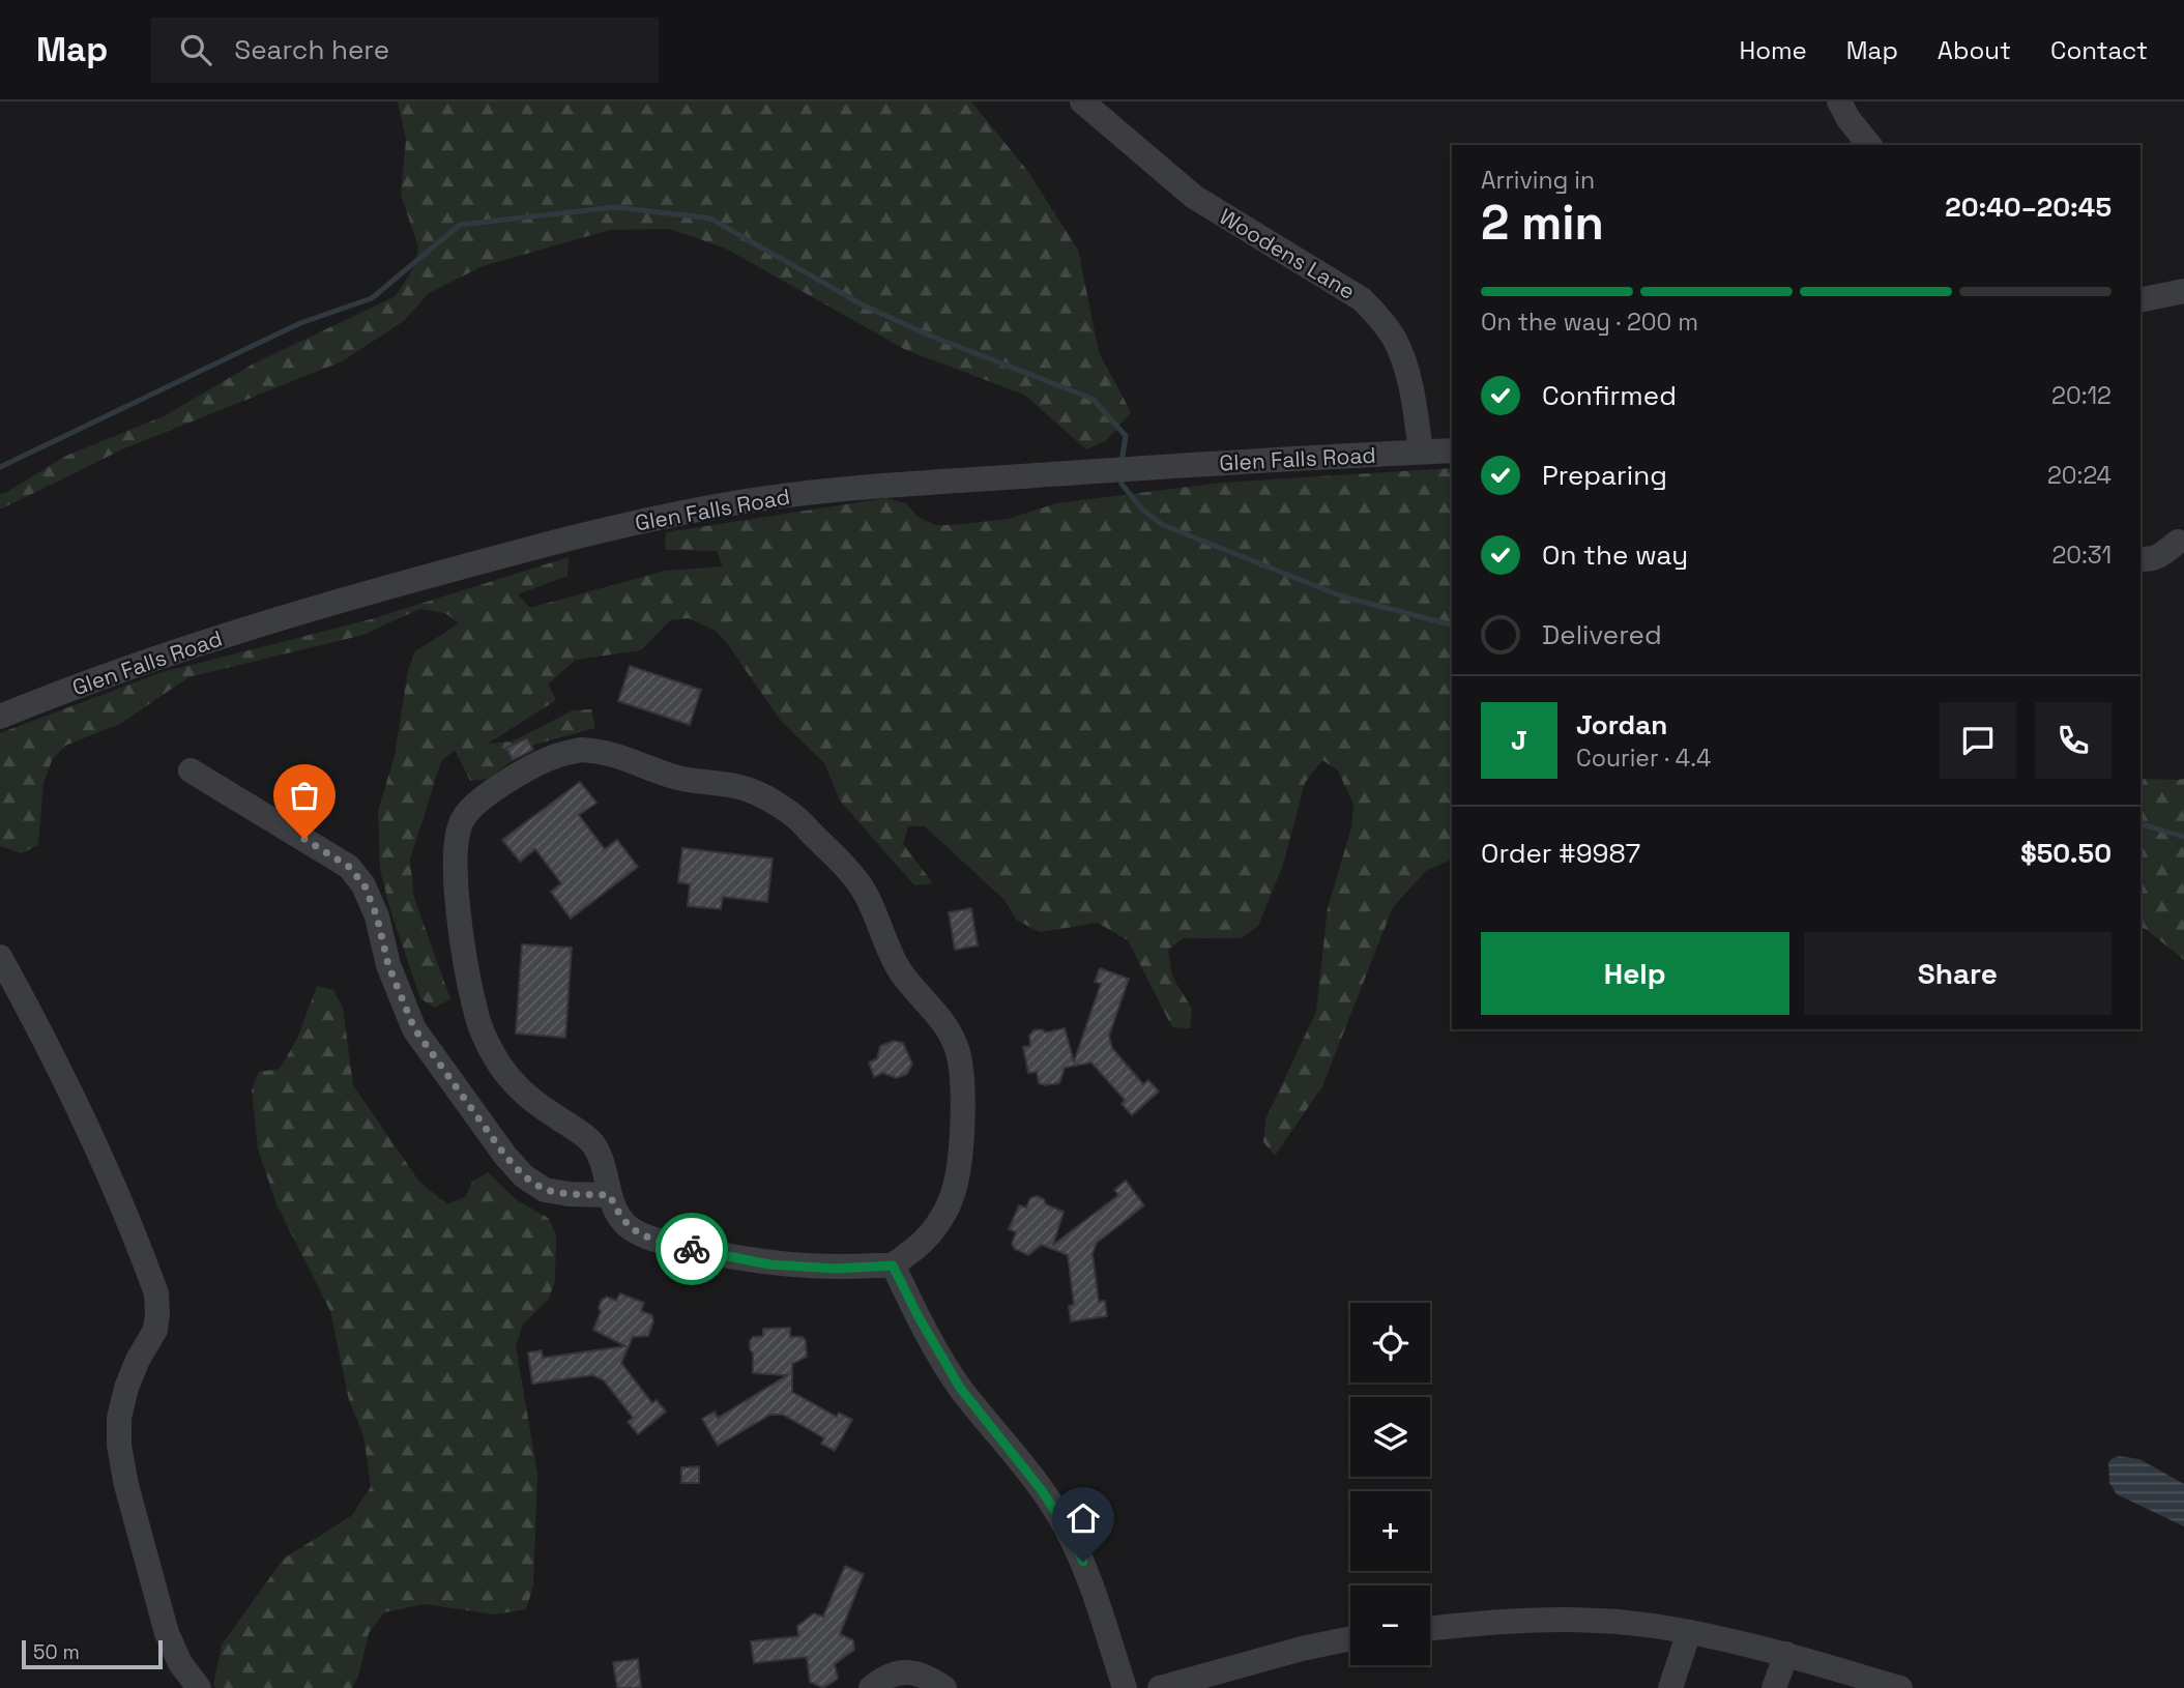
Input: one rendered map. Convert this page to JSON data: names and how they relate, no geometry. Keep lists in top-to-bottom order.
{
  "streets": {
    "street": ["Woodens Lane", "Glen Falls Road"]
  },
  "crossings": [
    ["Woodens Lane", "Glen Falls Road"]
  ],
  "scale_bar": "50 m",
  "page": {
    "header": "Map",
    "search": "Search here",
    "nav": [
      "Home",
      "Map",
      "About",
      "Contact"
    ],
    "heading": ["2 min", "Arriving in", "20:40–20:45"],
    "panel": [
      "Jordan",
      "Courier · 4.4",
      "Order #9987",
      "$50.50"
    ],
    "bar": "On the way · 200 m",
    "list": [
      ["Confirmed", "20:12"],
      ["Preparing", "20:24"],
      ["On the way", "20:31"],
      "Delivered"
    ],
    "round": "J",
    "buttons": ["Help", "Share"],
    "map_buttons": ["+", "−"],
    "scale": "50 m"
  }
}
